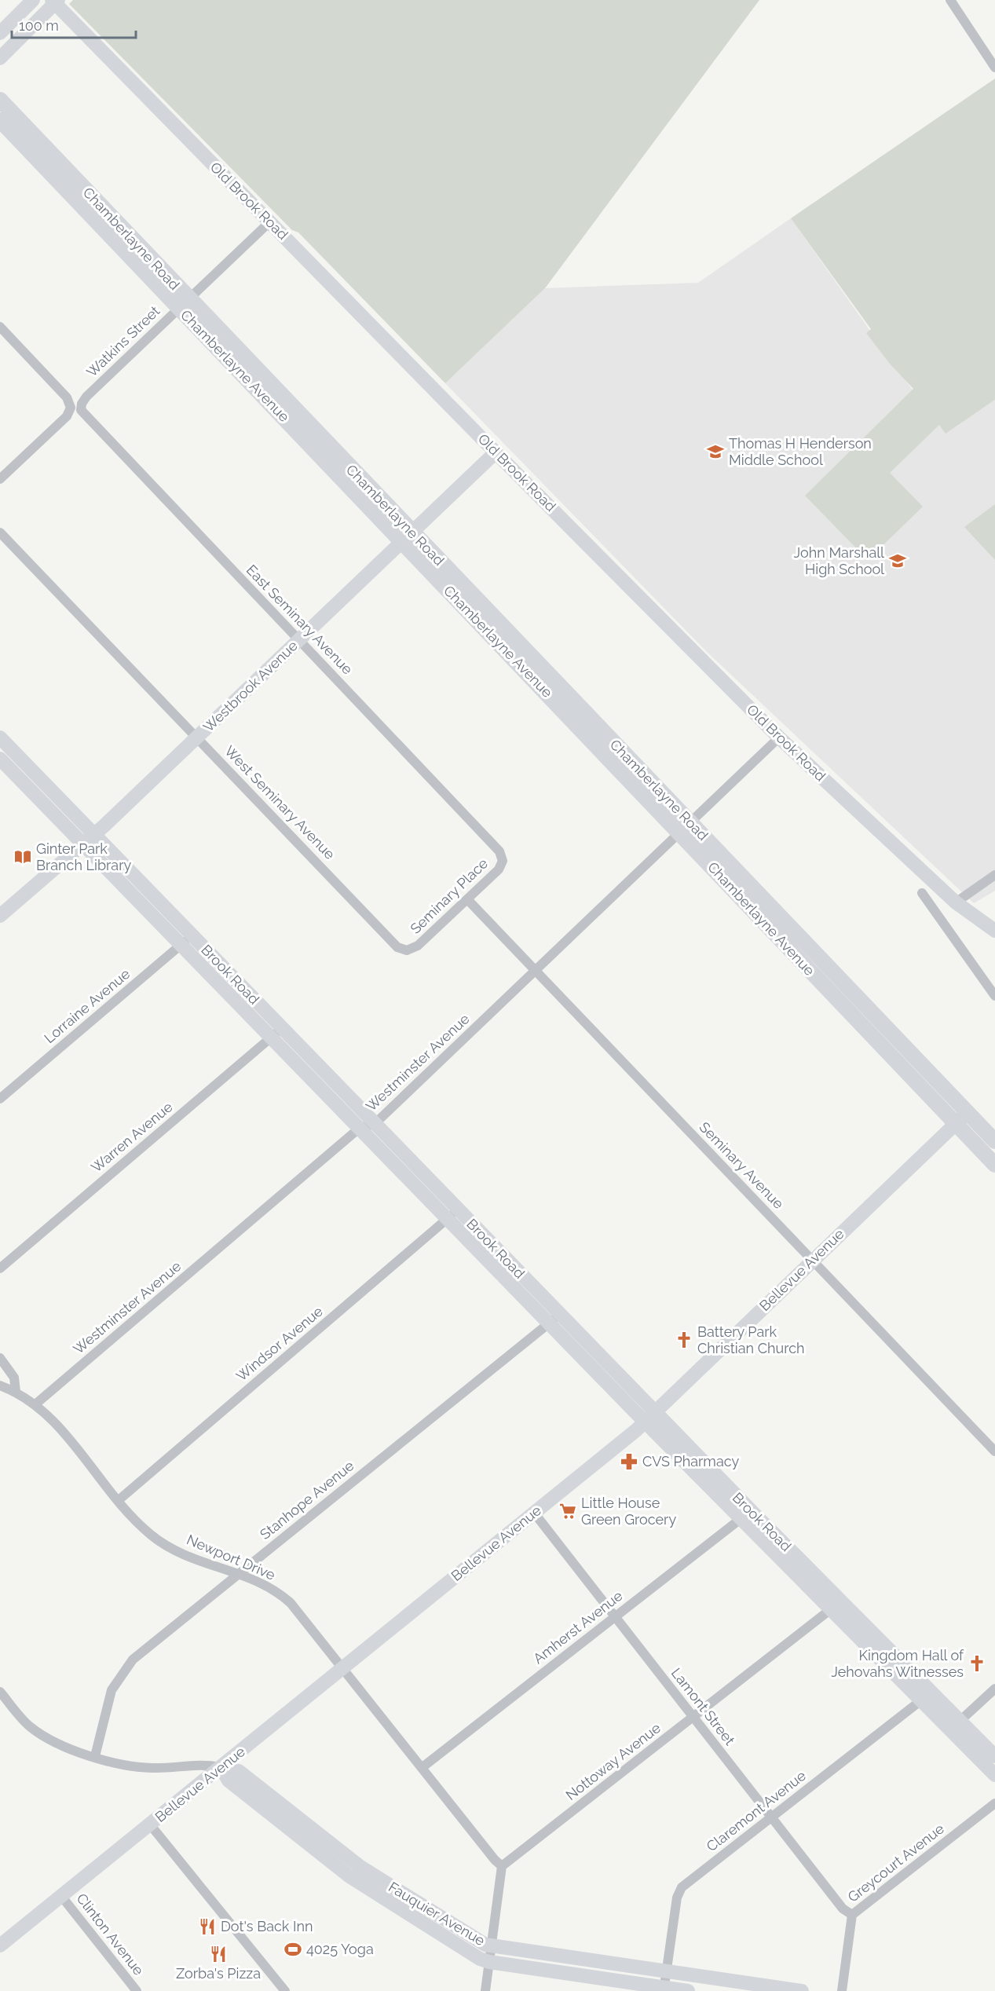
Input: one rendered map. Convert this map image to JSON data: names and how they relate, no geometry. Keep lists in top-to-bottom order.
{
  "streets": {
    "main road": ["Chamberlayne Road", "Chamberlayne Avenue"],
    "street": [
      "Old Brook Road",
      "Watkins Street",
      "East Seminary Avenue",
      "Westbrook Avenue",
      "West Seminary Avenue",
      "Seminary Place",
      "Brook Road",
      "Lorraine Avenue",
      "Westminster Avenue",
      "Warren Avenue",
      "Seminary Avenue",
      "Bellevue Avenue",
      "Windsor Avenue",
      "Stanhope Avenue",
      "Newport Drive",
      "Amherst Avenue",
      "Lamont Street",
      "Nottoway Avenue",
      "Claremont Avenue",
      "Greycourt Avenue",
      "Fauquier Avenue",
      "Clinton Avenue"
    ]
  },
  "crossings": [
    ["Old Brook Road", "Watkins Street"],
    ["Old Brook Road", "Westbrook Avenue"],
    ["Old Brook Road", "Westminster Avenue"],
    ["Chamberlayne Road", "Watkins Street"],
    ["Chamberlayne Road", "Chamberlayne Avenue"],
    ["Chamberlayne Road", "Westbrook Avenue"],
    ["Chamberlayne Road", "Westminster Avenue"],
    ["Chamberlayne Road", "Bellevue Avenue"],
    ["Watkins Street", "Chamberlayne Avenue"],
    ["Watkins Street", "East Seminary Avenue"],
    ["Chamberlayne Avenue", "Westminster Avenue"],
    ["Chamberlayne Avenue", "Bellevue Avenue"],
    ["East Seminary Avenue", "Westbrook Avenue"],
    ["East Seminary Avenue", "Seminary Place"],
    ["Westbrook Avenue", "West Seminary Avenue"],
    ["Westbrook Avenue", "Brook Road"],
    ["West Seminary Avenue", "Seminary Place"],
    ["Seminary Place", "Seminary Avenue"],
    ["Brook Road", "Lorraine Avenue"],
    ["Brook Road", "Westminster Avenue"],
    ["Brook Road", "Warren Avenue"],
    ["Brook Road", "Bellevue Avenue"],
    ["Brook Road", "Windsor Avenue"],
    ["Brook Road", "Stanhope Avenue"],
    ["Brook Road", "Amherst Avenue"],
    ["Brook Road", "Nottoway Avenue"],
    ["Brook Road", "Claremont Avenue"],
    ["Westminster Avenue", "Seminary Avenue"],
    ["Westminster Avenue", "Newport Drive"],
    ["Seminary Avenue", "Bellevue Avenue"],
    ["Bellevue Avenue", "Newport Drive"],
    ["Bellevue Avenue", "Lamont Street"],
    ["Bellevue Avenue", "Fauquier Avenue"],
    ["Bellevue Avenue", "Clinton Avenue"],
    ["Windsor Avenue", "Newport Drive"],
    ["Stanhope Avenue", "Newport Drive"],
    ["Stanhope Avenue", "Fauquier Avenue"],
    ["Newport Drive", "Amherst Avenue"],
    ["Newport Drive", "Nottoway Avenue"],
    ["Amherst Avenue", "Lamont Street"],
    ["Lamont Street", "Nottoway Avenue"],
    ["Lamont Street", "Claremont Avenue"],
    ["Lamont Street", "Greycourt Avenue"],
    ["Claremont Avenue", "Fauquier Avenue"]
  ],
  "places": {
    "school or university": ["Thomas H Henderson Middle School", "John Marshall High School"],
    "library": ["Ginter Park Branch Library"],
    "church": ["Battery Park Christian Church", "Kingdom Hall of Jehovahs Witnesses"],
    "pharmacy": ["CVS Pharmacy"],
    "supermarket": ["Little House Green Grocery"],
    "restaurant": ["Dot's Back Inn", "Zorba's Pizza"],
    "sports": ["4025 Yoga"]
  },
  "scale_bar": "100 m"
}
